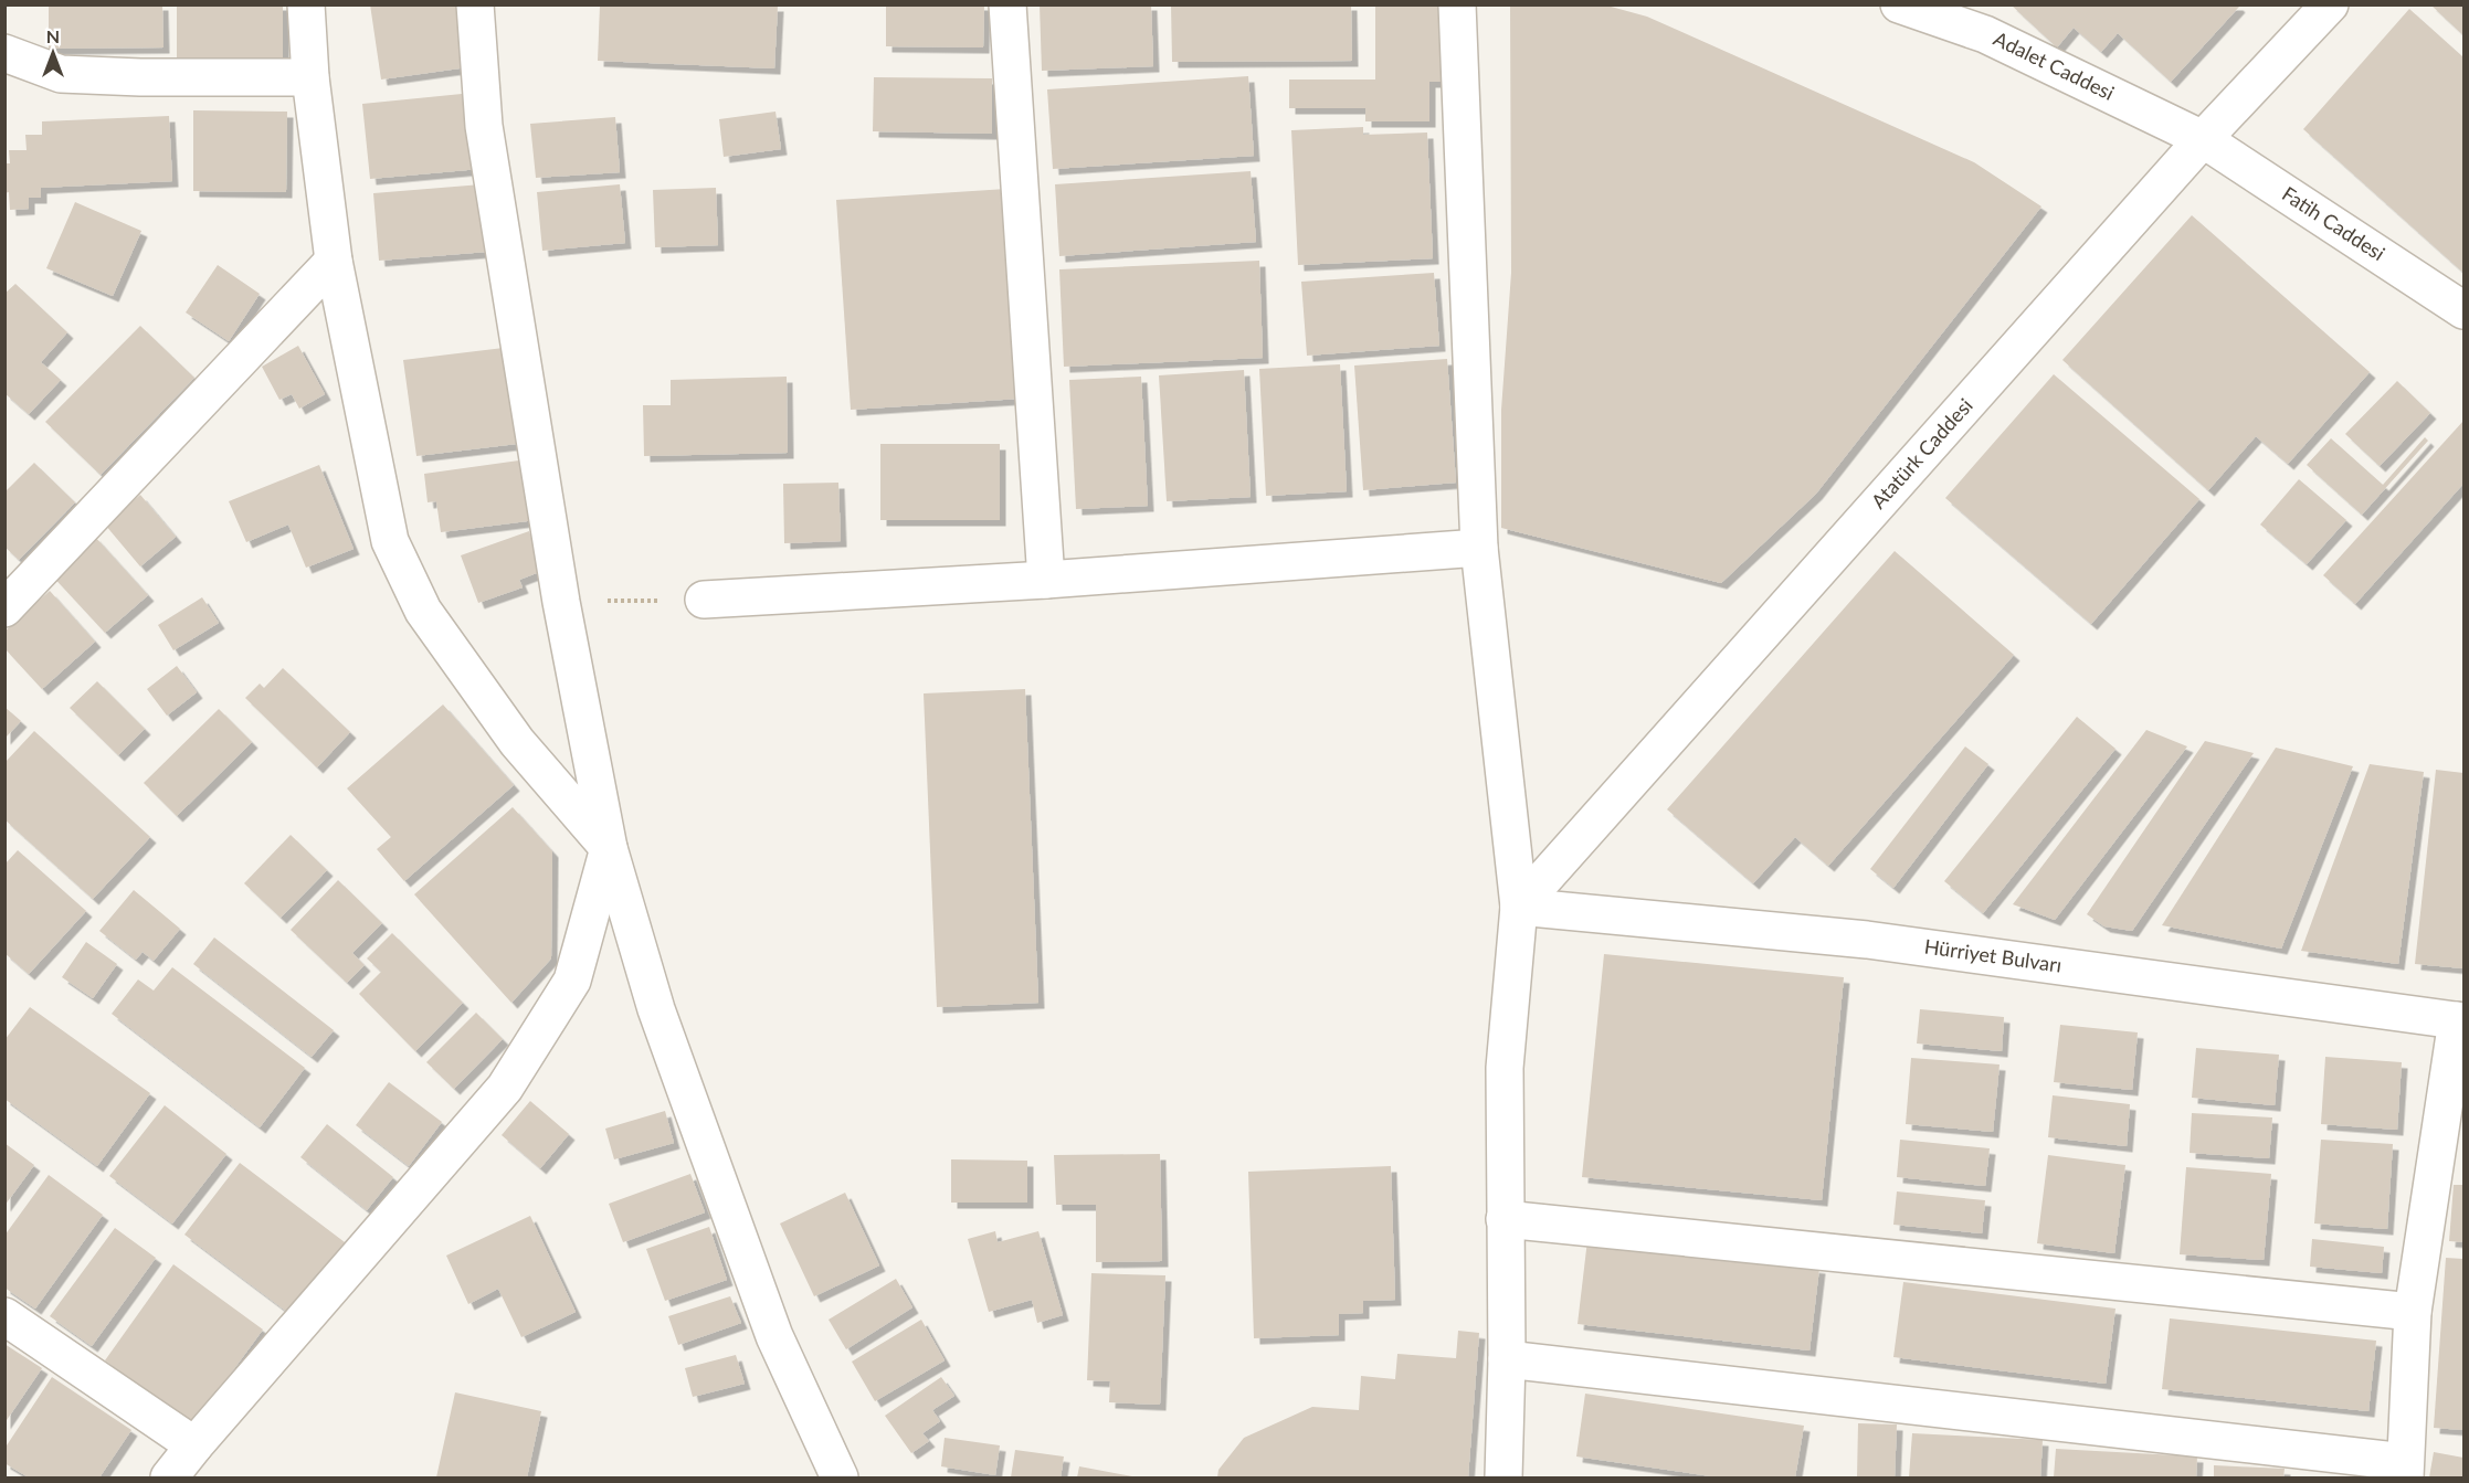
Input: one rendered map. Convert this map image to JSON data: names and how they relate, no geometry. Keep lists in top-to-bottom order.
{
  "streets": {
    "street": [
      "Adalet Caddesi",
      "Fatih Caddesi",
      "Atatürk Caddesi",
      "Hürriyet Bulvarı"
    ]
  },
  "crossings": [
    ["Adalet Caddesi", "Fatih Caddesi"],
    ["Adalet Caddesi", "Atatürk Caddesi"],
    ["Fatih Caddesi", "Atatürk Caddesi"],
    ["Atatürk Caddesi", "Hürriyet Bulvarı"]
  ],
  "north": "top"
}
